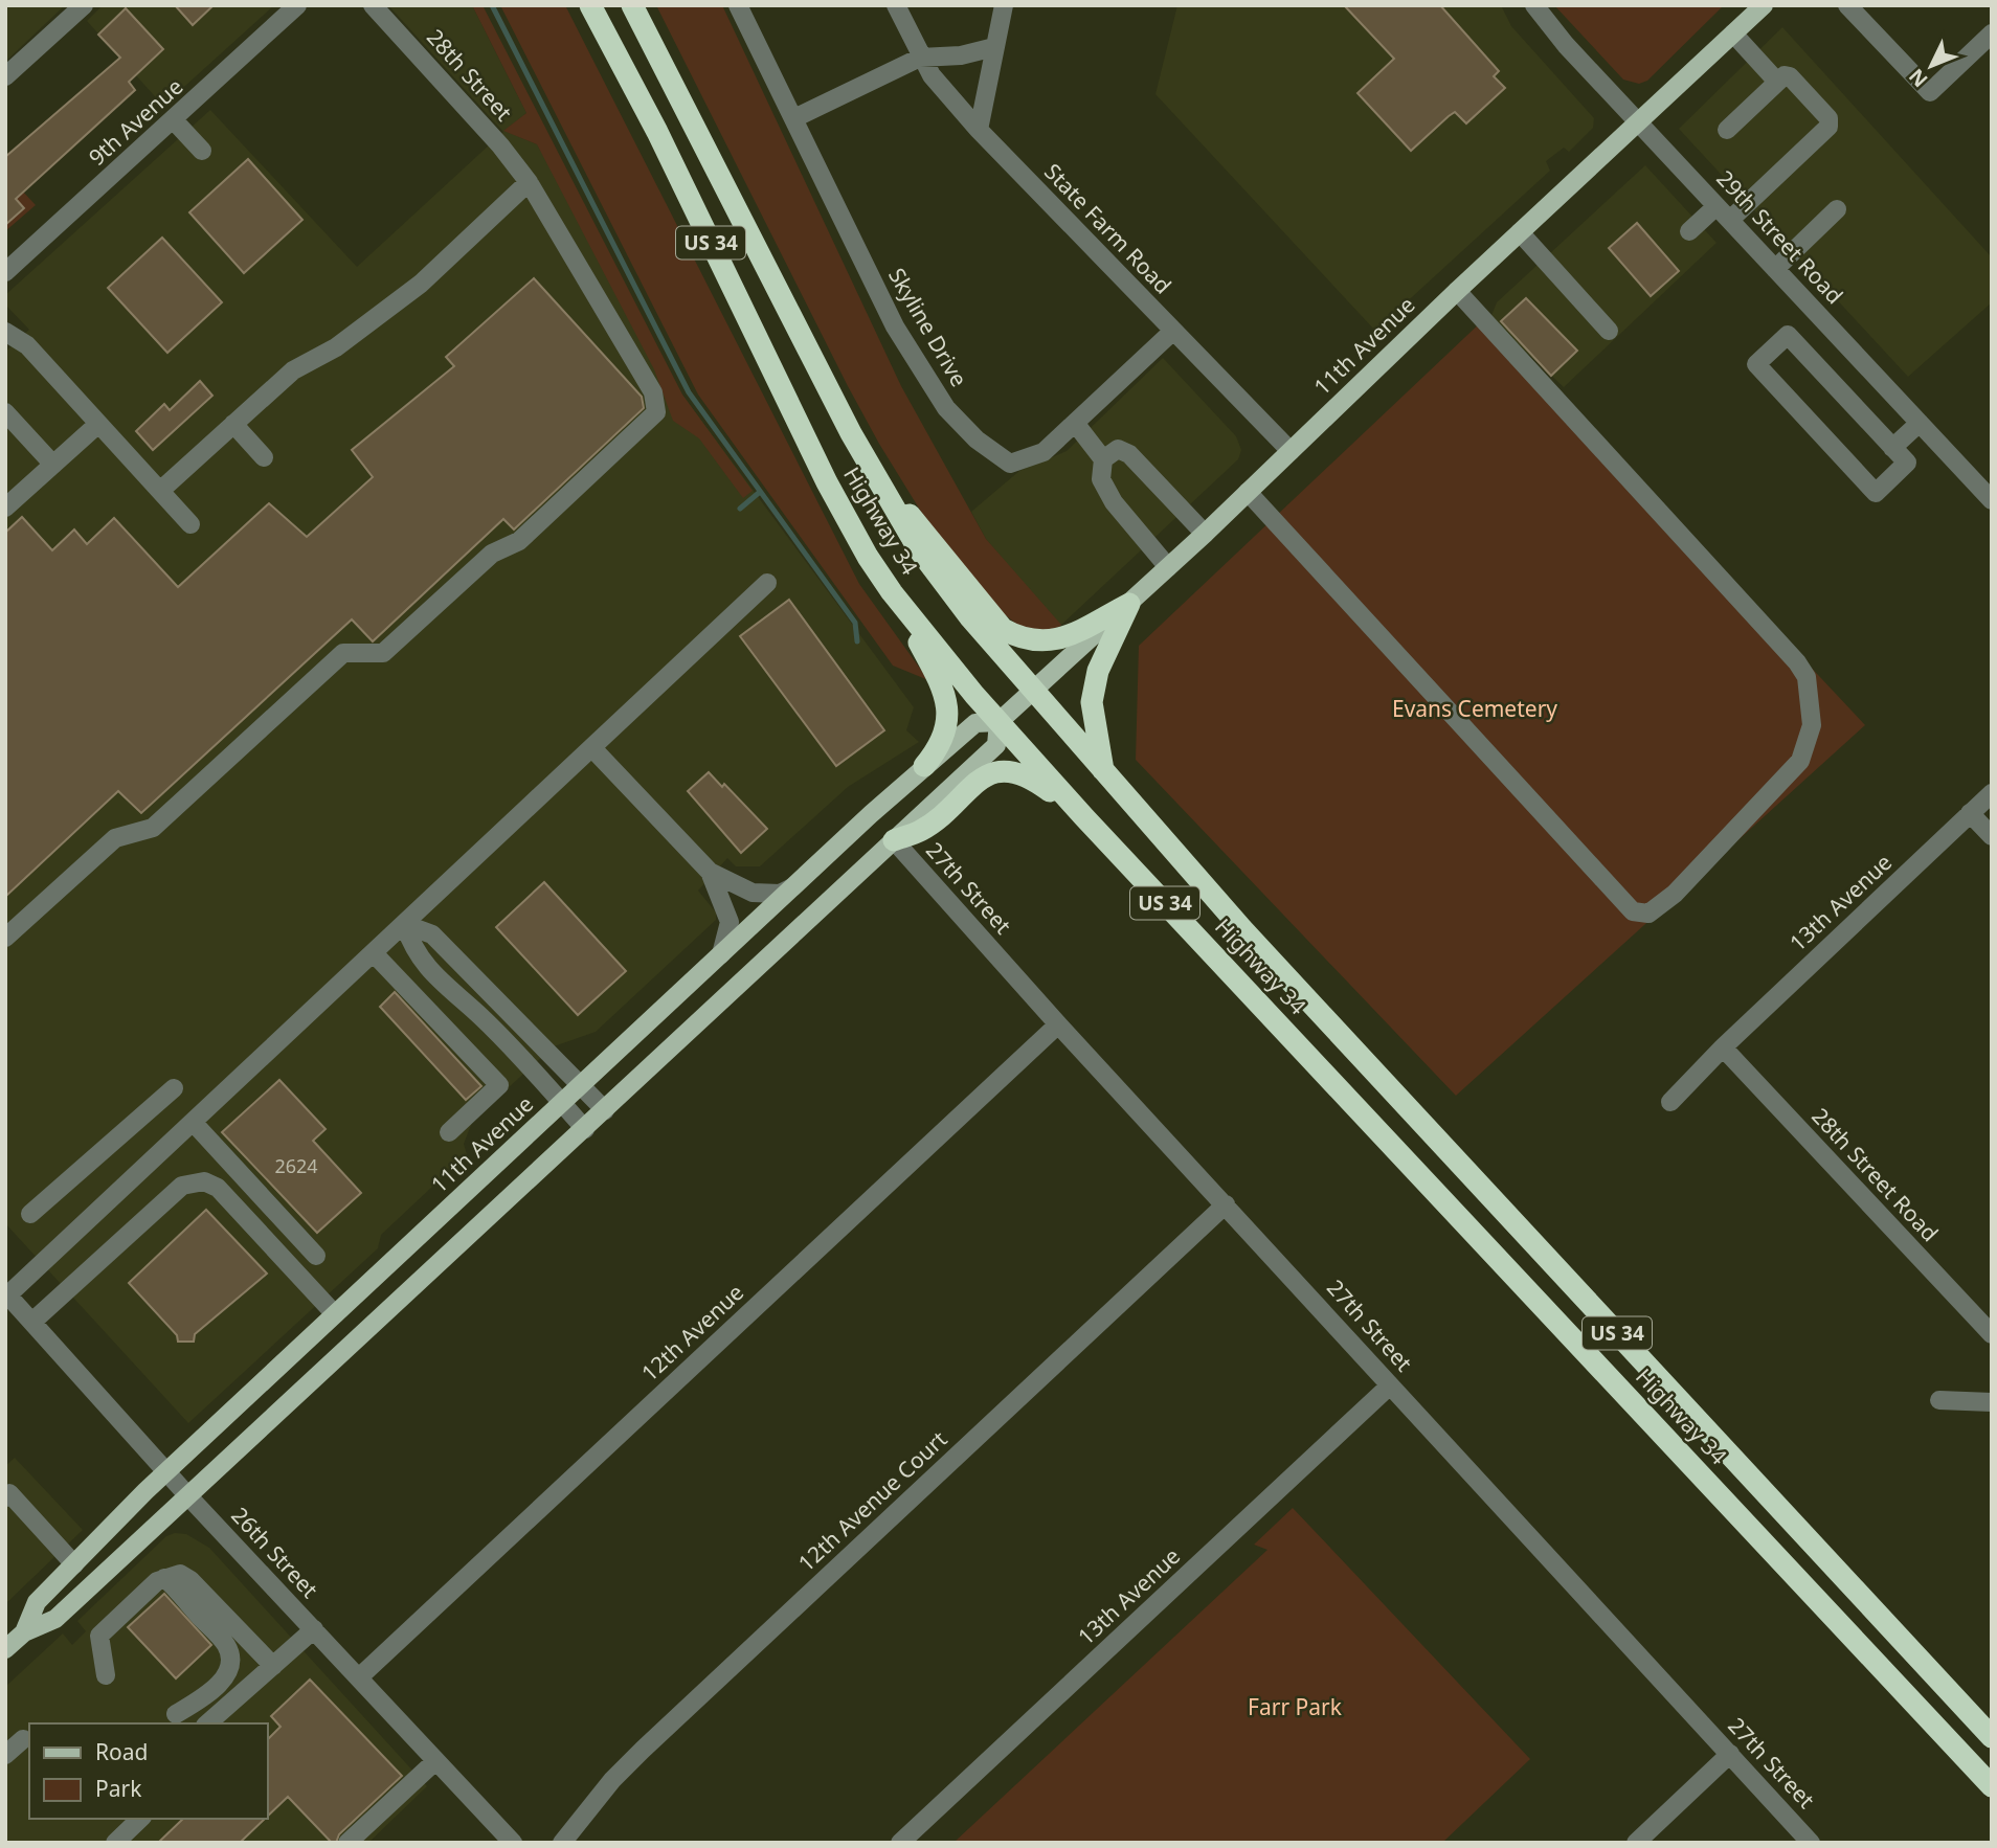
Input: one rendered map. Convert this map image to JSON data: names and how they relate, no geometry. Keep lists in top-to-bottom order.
{
  "streets": {
    "highway": ["US 34", "Highway 34"],
    "main road": ["11th Avenue"],
    "street": [
      "28th Street",
      "9th Avenue",
      "State Farm Road",
      "29th Street Road",
      "Skyline Drive",
      "27th Street",
      "13th Avenue",
      "28th Street Road",
      "12th Avenue",
      "12th Avenue Court",
      "26th Street"
    ]
  },
  "crossings": [
    ["State Farm Road", "Skyline Drive"],
    ["State Farm Road", "11th Avenue"],
    ["29th Street Road", "11th Avenue"],
    ["11th Avenue", "Highway 34"],
    ["11th Avenue", "27th Street"],
    ["11th Avenue", "26th Street"],
    ["27th Street", "13th Avenue"],
    ["27th Street", "12th Avenue"],
    ["27th Street", "12th Avenue Court"],
    ["13th Avenue", "28th Street Road"],
    ["12th Avenue", "26th Street"]
  ],
  "parks": ["Evans Cemetery", "Farr Park"],
  "house_numbers": ["2624"],
  "legend": ["Road", "Park"],
  "north": "bottom left"
}
